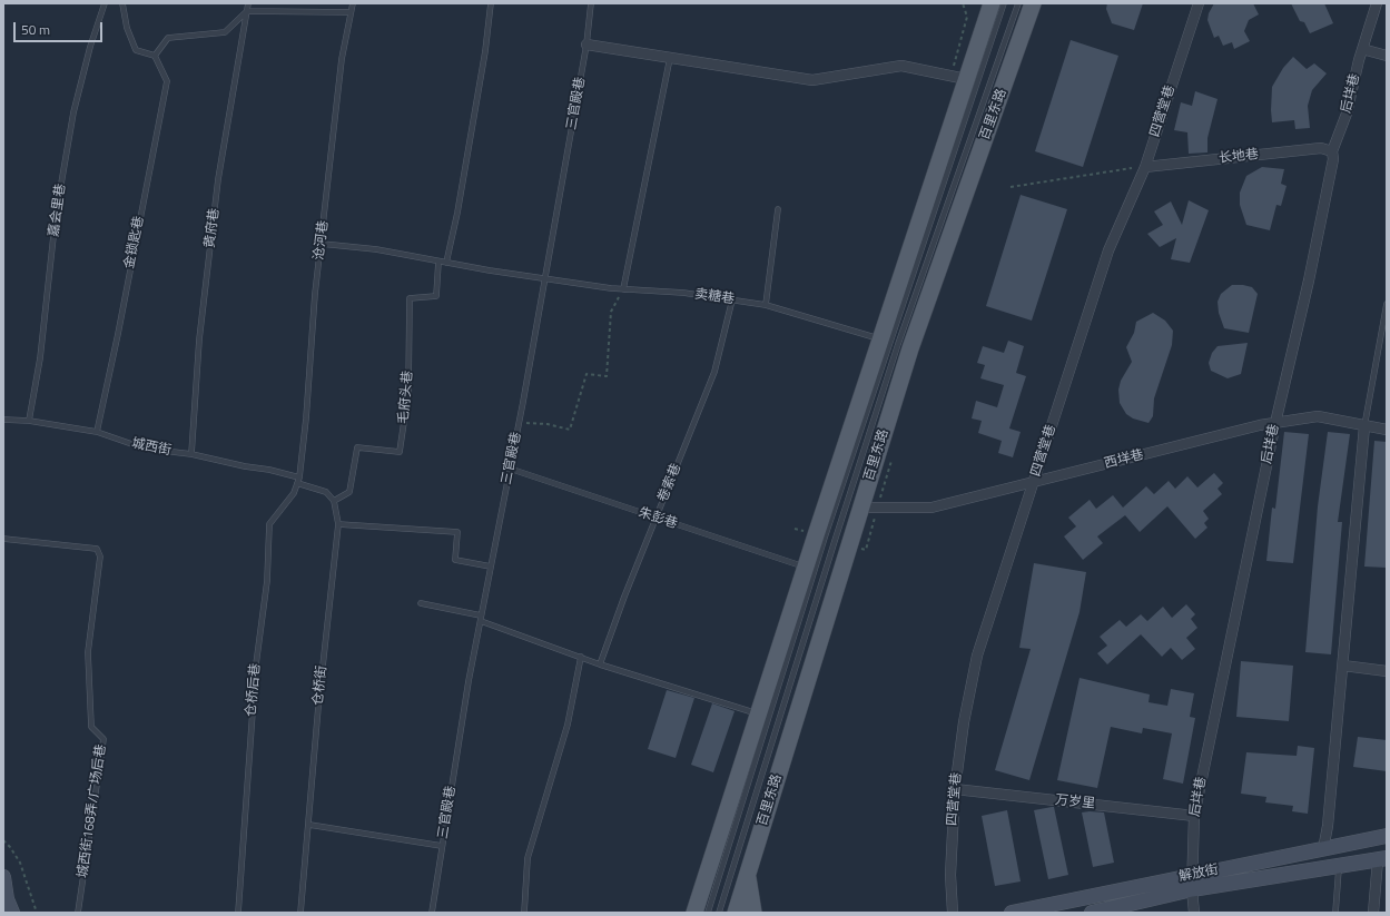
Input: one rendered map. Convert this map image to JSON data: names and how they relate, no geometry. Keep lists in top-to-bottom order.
{
  "streets": {
    "main road": ["百里东路", "解放街"],
    "street": [
      "后垟巷",
      "四营堂巷",
      "长地巷",
      "西垟巷",
      "万岁里"
    ],
    "lane": [
      "三官殿巷",
      "嘉会里巷",
      "黄府巷",
      "沧河巷",
      "金锁匙巷",
      "卖糖巷",
      "毛府头巷",
      "城西街",
      "卷索巷",
      "朱彭巷",
      "仓桥街",
      "仓桥后巷",
      "城西街168弄/广场后巷"
    ]
  },
  "crossings": [
    ["后垟巷", "长地巷"],
    ["后垟巷", "西垟巷"],
    ["后垟巷", "万岁里"],
    ["后垟巷", "解放街"],
    ["三官殿巷", "卖糖巷"],
    ["三官殿巷", "朱彭巷"],
    ["四营堂巷", "长地巷"],
    ["四营堂巷", "西垟巷"],
    ["四营堂巷", "万岁里"],
    ["百里东路", "西垟巷"],
    ["嘉会里巷", "城西街"],
    ["黄府巷", "城西街"],
    ["沧河巷", "卖糖巷"],
    ["沧河巷", "城西街"],
    ["沧河巷", "仓桥后巷"],
    ["金锁匙巷", "城西街"],
    ["卖糖巷", "毛府头巷"],
    ["卖糖巷", "卷索巷"],
    ["毛府头巷", "仓桥街"],
    ["城西街", "仓桥后巷"],
    ["卷索巷", "朱彭巷"]
  ],
  "scale_bar": "50 m"
}
